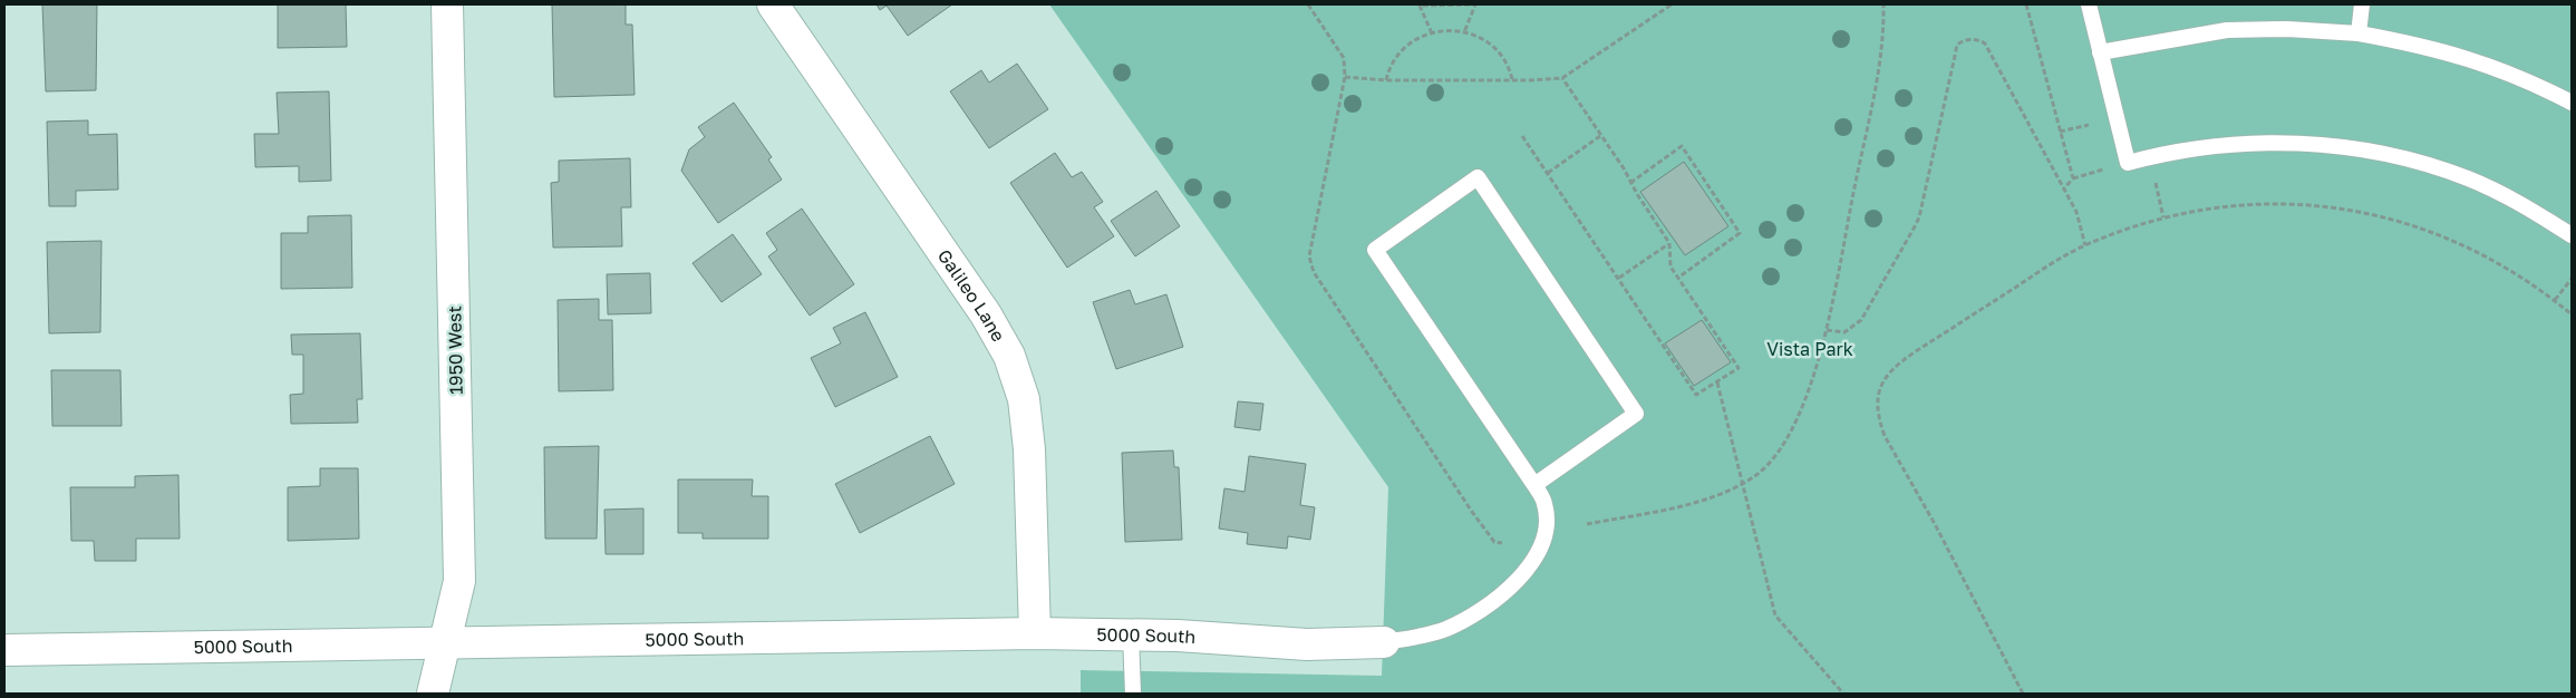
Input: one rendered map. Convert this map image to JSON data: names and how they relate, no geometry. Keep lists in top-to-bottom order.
{
  "streets": {
    "street": ["Galileo Lane", "1950 West", "5000 South"]
  },
  "crossings": [
    ["Galileo Lane", "5000 South"],
    ["1950 West", "5000 South"]
  ],
  "parks": ["Vista Park"]
}
